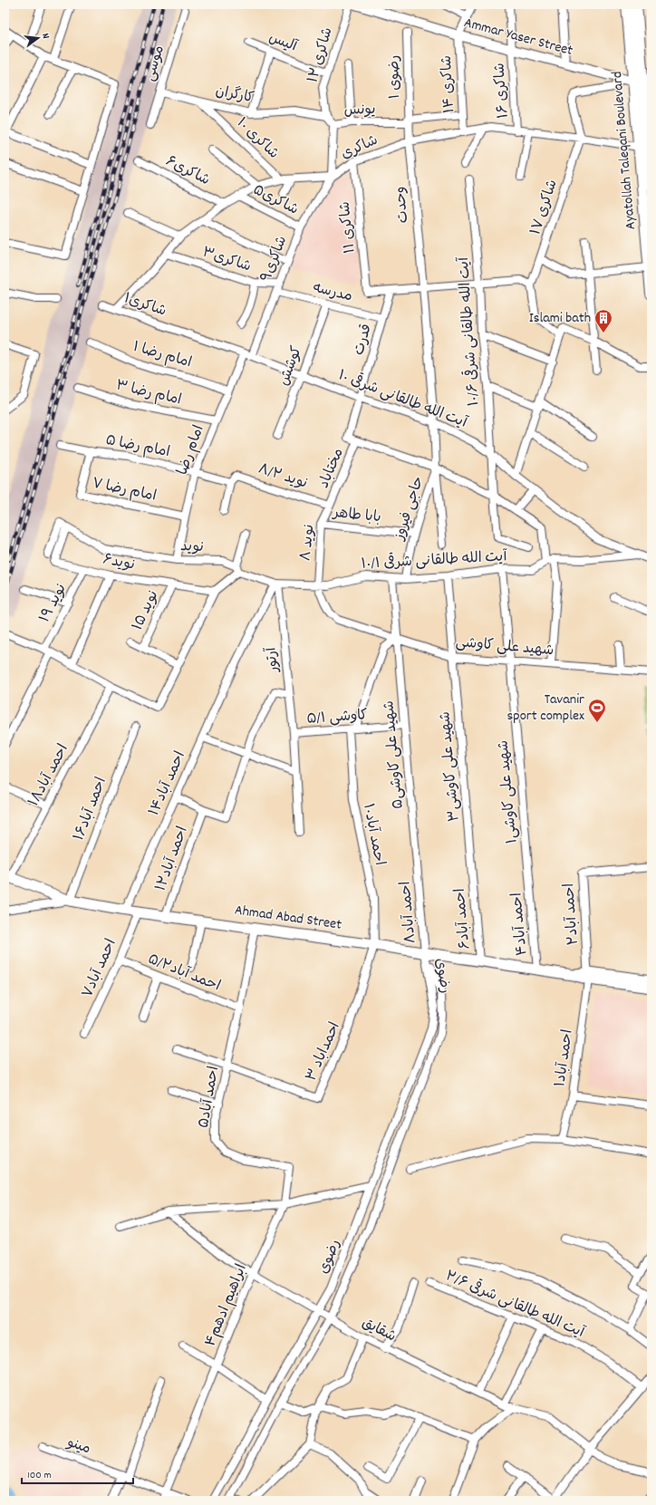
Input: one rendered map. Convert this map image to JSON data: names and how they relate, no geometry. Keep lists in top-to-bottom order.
{
  "streets": {
    "main road": ["Ayatollah Taleqani Boulevard", "Ahmad Abad Street"],
    "street": [
      "Ammar Yaser Street",
      "آلیس",
      "شاکری ۱۲",
      "موسی",
      "رضوی ۱",
      "شاکری ۱۴",
      "شاکری ۱۶",
      "کارگران",
      "یونس",
      "شاکری ۱۰",
      "شاکری",
      "شاکری۶",
      "شاکری۵",
      "وحدت",
      "شاکری ۱۷",
      "شاکری ۱۱",
      "شاکری۹",
      "شاکری۳",
      "مدرسه",
      "شاکری۱",
      "آیت الله طالقانی شرقی ۱۰/۶",
      "قدرت",
      "امام رضا ۱",
      "کوشش",
      "امام رضا ۳",
      "آیت الله طالقانی شرقی ۱۰",
      "امام رضا ۵",
      "امام رضا",
      "مختاباد",
      "نوید ۸/۲",
      "امام رضا ۷",
      "حاجی فیروز",
      "بابا طاهر",
      "نوید ۸",
      "نوید",
      "آیت الله طالقانی شرقی ۱۰/۱",
      "نوید۶",
      "نوید ۱۹",
      "نوید ۱۵",
      "شهید علی کاوشی",
      "آرتور",
      "کاوشی ۵/۱",
      "شهید علی کاوشی۵",
      "شهید علی کاوشی۳",
      "احمد آباد۱۸",
      "احمد آباد۱۴",
      "شهید علی کاوشی۱",
      "احمد آباد۱۶",
      "احمد آباد۱۰",
      "احمد آباد۱۲",
      "احمد آباد۸",
      "احمد آباد۲",
      "احمد آباد۶",
      "احمد آباد۴",
      "احمد آباد۷",
      "احمد آباد۵/۲",
      "رضوی",
      "احمداباد ۳",
      "احمد آباد۱",
      "احمد آباد۵",
      "آیت الله طالقانی شرقی ۲/۶",
      "ابراهیم ادهم۴",
      "شقایق",
      "مینو"
    ]
  },
  "crossings": [
    ["Ammar Yaser Street", "شاکری ۱۴"],
    ["Ammar Yaser Street", "شاکری ۱۶"],
    ["Ammar Yaser Street", "Ayatollah Taleqani Boulevard"],
    ["آلیس", "شاکری ۱۲"],
    ["شاکری ۱۲", "کارگران"],
    ["موسی", "کارگران"],
    ["رضوی ۱", "یونس"],
    ["رضوی ۱", "وحدت"],
    ["شاکری ۱۴", "یونس"],
    ["شاکری ۱۴", "شاکری"],
    ["شاکری ۱۶", "شاکری"],
    ["کارگران", "شاکری ۱۰"],
    ["یونس", "وحدت"],
    ["شاکری ۱۰", "شاکری"],
    ["شاکری", "Ayatollah Taleqani Boulevard"],
    ["شاکری", "شاکری۶"],
    ["شاکری", "شاکری۵"],
    ["شاکری", "وحدت"],
    ["شاکری", "شاکری ۱۷"],
    ["شاکری", "شاکری ۱۱"],
    ["شاکری", "شاکری۹"],
    ["شاکری", "شاکری۳"],
    ["شاکری", "شاکری۱"],
    ["شاکری۵", "شاکری۹"],
    ["وحدت", "آیت الله طالقانی شرقی ۱۰"],
    ["وحدت", "حاجی فیروز"],
    ["شاکری ۱۱", "قدرت"],
    ["شاکری۹", "شاکری۳"],
    ["شاکری۹", "مدرسه"],
    ["شاکری۹", "آیت الله طالقانی شرقی ۱۰"],
    ["مدرسه", "قدرت"],
    ["مدرسه", "کوشش"],
    ["شاکری۱", "آیت الله طالقانی شرقی ۱۰"],
    ["آیت الله طالقانی شرقی ۱۰/۶", "آیت الله طالقانی شرقی ۱۰"],
    ["قدرت", "آیت الله طالقانی شرقی ۱۰"],
    ["قدرت", "مختاباد"],
    ["امام رضا ۱", "امام رضا"],
    ["کوشش", "آیت الله طالقانی شرقی ۱۰"],
    ["امام رضا ۳", "امام رضا"],
    ["آیت الله طالقانی شرقی ۱۰", "امام رضا"],
    ["آیت الله طالقانی شرقی ۱۰", "آیت الله طالقانی شرقی ۱۰/۱"],
    ["امام رضا ۵", "امام رضا"],
    ["امام رضا ۵", "نوید ۸/۲"],
    ["امام رضا ۵", "امام رضا ۷"],
    ["امام رضا", "امام رضا ۷"],
    ["امام رضا", "نوید"],
    ["مختاباد", "نوید ۸/۲"],
    ["مختاباد", "نوید ۸"],
    ["نوید ۸/۲", "نوید ۸"],
    ["حاجی فیروز", "بابا طاهر"],
    ["حاجی فیروز", "آیت الله طالقانی شرقی ۱۰/۱"],
    ["بابا طاهر", "نوید ۸"],
    ["نوید ۸", "نوید"],
    ["نوید ۸", "آیت الله طالقانی شرقی ۱۰/۱"],
    ["نوید ۸", "شهید علی کاوشی"],
    ["نوید", "آیت الله طالقانی شرقی ۱۰/۱"],
    ["نوید", "نوید۶"],
    ["نوید", "شهید علی کاوشی"],
    ["نوید", "آرتور"],
    ["نوید", "احمد آباد۱۴"],
    ["آیت الله طالقانی شرقی ۱۰/۱", "شهید علی کاوشی"],
    ["آیت الله طالقانی شرقی ۱۰/۱", "شهید علی کاوشی۵"],
    ["آیت الله طالقانی شرقی ۱۰/۱", "شهید علی کاوشی۳"],
    ["آیت الله طالقانی شرقی ۱۰/۱", "شهید علی کاوشی۱"],
    ["نوید۶", "نوید ۱۹"],
    ["نوید۶", "نوید ۱۵"],
    ["شهید علی کاوشی", "شهید علی کاوشی۵"],
    ["شهید علی کاوشی", "شهید علی کاوشی۳"],
    ["شهید علی کاوشی", "شهید علی کاوشی۱"],
    ["آرتور", "کاوشی ۵/۱"],
    ["آرتور", "احمد آباد۱۴"],
    ["کاوشی ۵/۱", "شهید علی کاوشی۵"],
    ["کاوشی ۵/۱", "احمد آباد۱۰"],
    ["شهید علی کاوشی۵", "احمد آباد۸"],
    ["شهید علی کاوشی۳", "احمد آباد۶"],
    ["احمد آباد۱۸", "Ahmad Abad Street"],
    ["احمد آباد۱۴", "Ahmad Abad Street"],
    ["شهید علی کاوشی۱", "احمد آباد۴"],
    ["احمد آباد۱۶", "Ahmad Abad Street"],
    ["احمد آباد۱۰", "Ahmad Abad Street"],
    ["احمد آباد۱۰", "احمداباد ۳"],
    ["احمد آباد۱۲", "Ahmad Abad Street"],
    ["احمد آباد۸", "Ahmad Abad Street"],
    ["احمد آباد۸", "رضوی"],
    ["احمد آباد۲", "Ahmad Abad Street"],
    ["احمد آباد۲", "احمد آباد۱"],
    ["Ahmad Abad Street", "احمد آباد۶"],
    ["Ahmad Abad Street", "احمد آباد۴"],
    ["Ahmad Abad Street", "احمد آباد۷"],
    ["Ahmad Abad Street", "رضوی"],
    ["Ahmad Abad Street", "احمداباد ۳"],
    ["Ahmad Abad Street", "احمد آباد۱"],
    ["Ahmad Abad Street", "احمد آباد۵"],
    ["احمد آباد۷", "احمد آباد۵/۲"],
    ["احمد آباد۵/۲", "احمد آباد۵"],
    ["رضوی", "شقایق"],
    ["احمداباد ۳", "احمد آباد۵"],
    ["احمد آباد۵", "ابراهیم ادهم۴"],
    ["ابراهیم ادهم۴", "شقایق"],
    ["ابراهیم ادهم۴", "مینو"]
  ],
  "places": {
    "building": ["Islami bath"],
    "sports": ["Tavanir sport complex"]
  },
  "scale_bar": "100 m",
  "north": "right"
}
